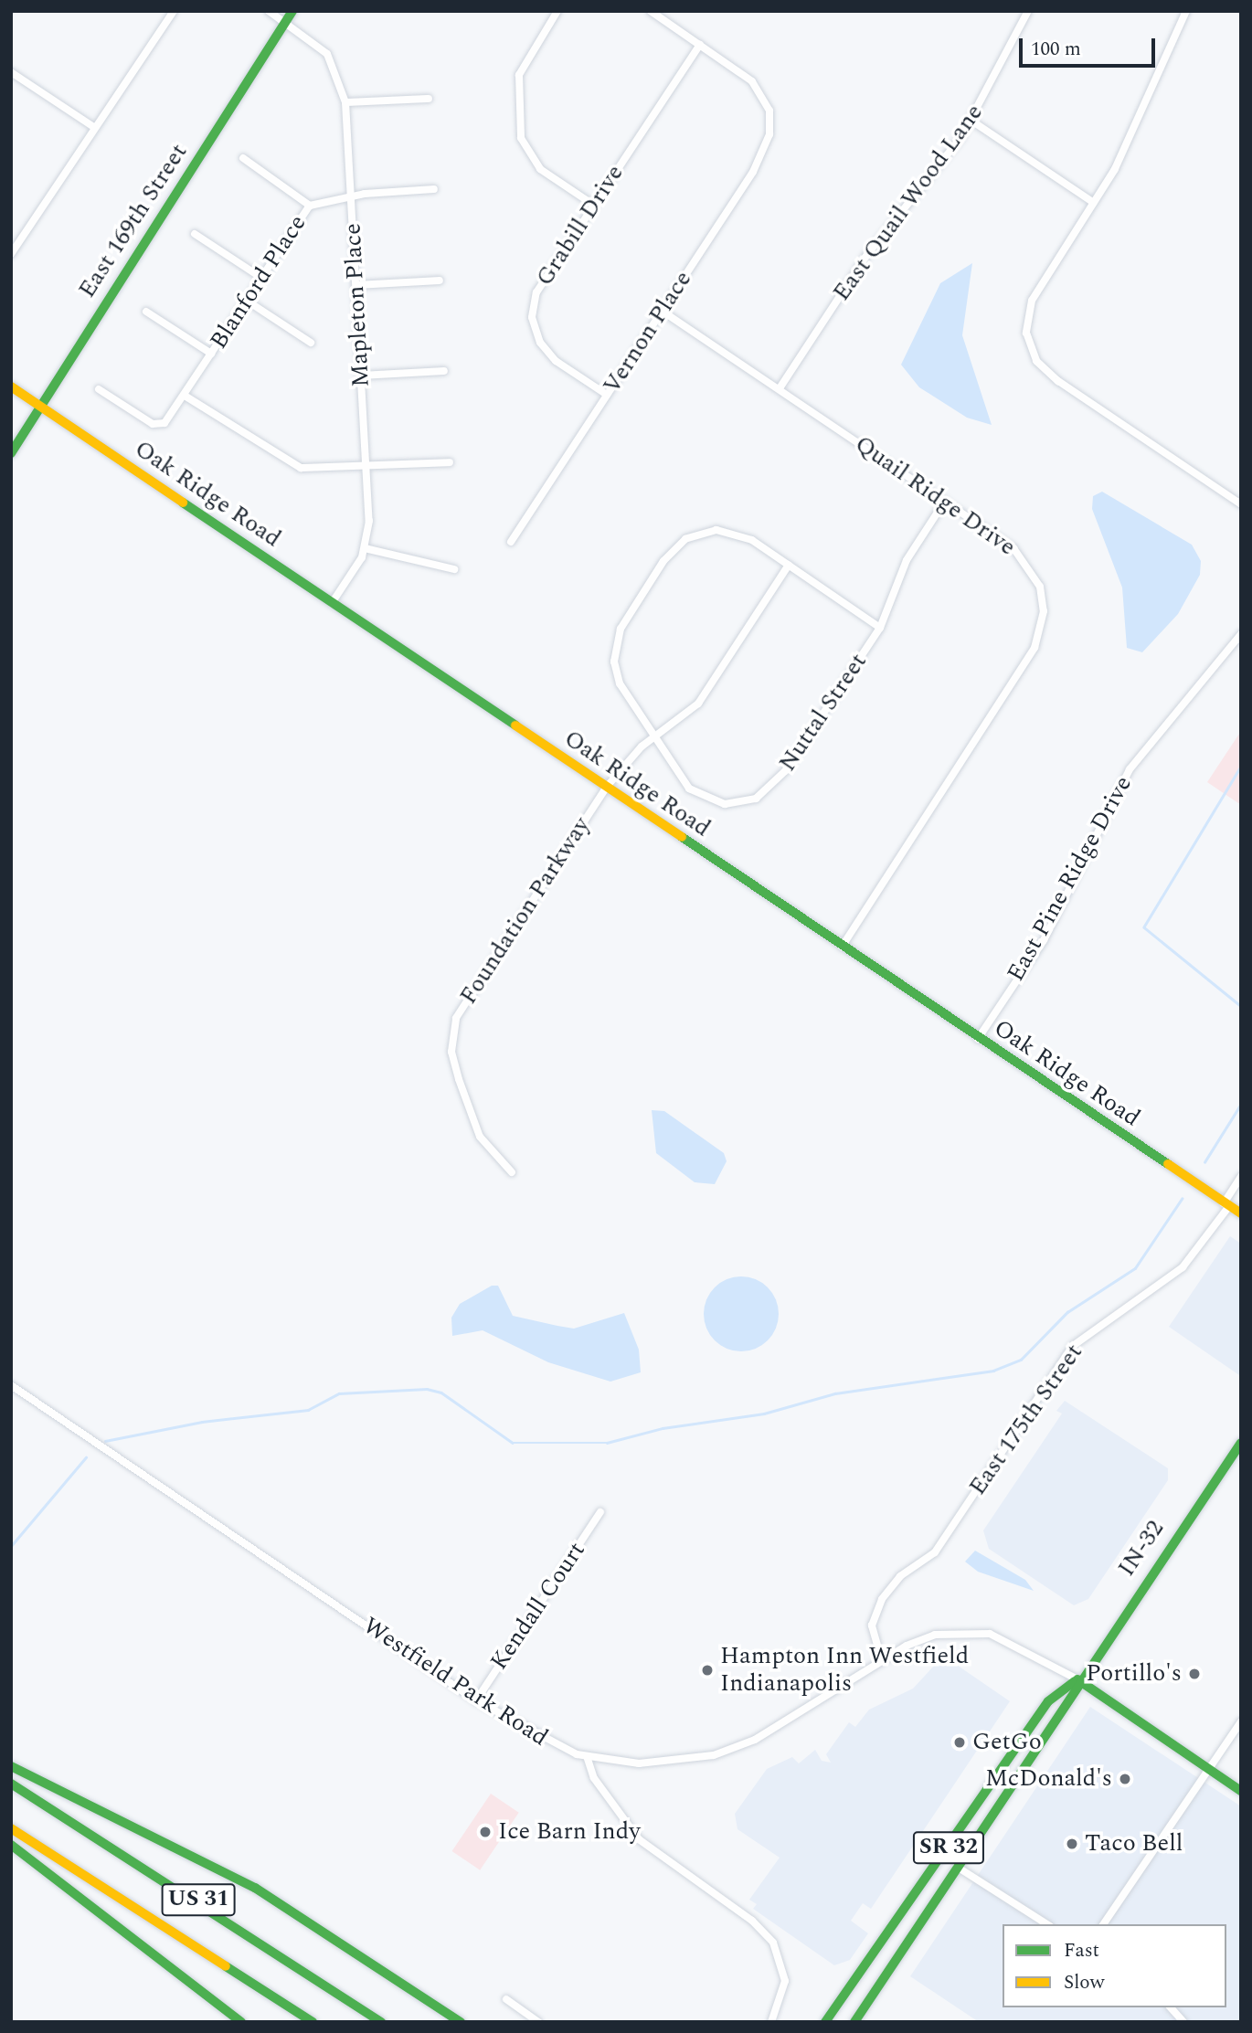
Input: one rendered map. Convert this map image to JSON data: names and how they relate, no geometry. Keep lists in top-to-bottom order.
{
  "streets": {
    "main road": [
      "East 169th Street",
      "Oak Ridge Road",
      "IN-32",
      "SR 32",
      "US 31"
    ],
    "street": [
      "East Quail Wood Lane",
      "Grabill Drive",
      "Blanford Place",
      "Mapleton Place",
      "Vernon Place",
      "Quail Ridge Drive",
      "Nuttal Street",
      "East Pine Ridge Drive",
      "Foundation Parkway",
      "East 175th Street",
      "Kendall Court",
      "Westfield Park Road"
    ]
  },
  "crossings": [
    ["East Quail Wood Lane", "Quail Ridge Drive"],
    ["East 169th Street", "Mapleton Place"],
    ["East 169th Street", "Oak Ridge Road"],
    ["Grabill Drive", "Vernon Place"],
    ["Blanford Place", "Mapleton Place"],
    ["Vernon Place", "Quail Ridge Drive"],
    ["Oak Ridge Road", "Quail Ridge Drive"],
    ["Oak Ridge Road", "East Pine Ridge Drive"],
    ["Oak Ridge Road", "Foundation Parkway"],
    ["Oak Ridge Road", "East 175th Street"],
    ["Quail Ridge Drive", "Nuttal Street"],
    ["Nuttal Street", "Foundation Parkway"],
    ["East 175th Street", "Westfield Park Road"],
    ["IN-32", "Westfield Park Road"],
    ["IN-32", "SR 32"],
    ["Kendall Court", "Westfield Park Road"],
    ["Westfield Park Road", "SR 32"]
  ],
  "places": [
    "Hampton Inn Westfield Indianapolis",
    "Portillo's",
    "GetGo",
    "McDonald's",
    "Ice Barn Indy",
    "Taco Bell"
  ],
  "legend": ["Fast", "Slow"],
  "scale_bar": "100 m"
}
